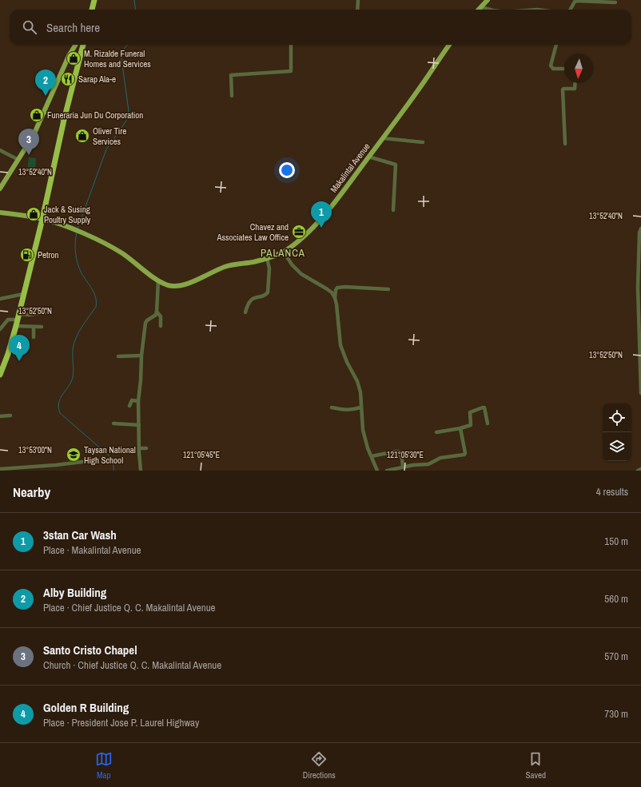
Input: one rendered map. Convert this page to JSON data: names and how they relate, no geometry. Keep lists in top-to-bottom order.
{
  "streets": {
    "main road": ["Makalintal Avenue"]
  },
  "districts": ["PALANCA"],
  "places": {
    "shop": [
      "M. Rizalde Funeral Homes and Services",
      "Funeraria Jun Du Corporation",
      "Oliver Tire Services",
      "Jack & Susing Poultry Supply"
    ],
    "restaurant": ["Sarap Ala-e"],
    "office": ["Chavez and Associates Law Office"],
    "fuel station": ["Petron"],
    "school or university": ["Taysan National High School"]
  },
  "north": "bottom",
  "page": {
    "search": "Search here",
    "pins": [
      "2",
      "3",
      "1",
      "4"
    ],
    "heading": ["Nearby", "4 results"],
    "list": [
      {
        "mark": "1",
        "name": "3stan Car Wash",
        "note": "Place · Makalintal Avenue",
        "value": "150 m"
      },
      {
        "mark": "2",
        "name": "Alby Building",
        "note": "Place · Chief Justice Q. C. Makalintal Avenue",
        "value": "560 m"
      },
      {
        "mark": "3",
        "name": "Santo Cristo Chapel",
        "note": "Church · Chief Justice Q. C. Makalintal Avenue",
        "value": "570 m"
      },
      {
        "mark": "4",
        "name": "Golden R Building",
        "note": "Place · President Jose P. Laurel Highway",
        "value": "730 m"
      }
    ],
    "nav": ["Map", "Directions", "Saved"]
  },
  "coordinates": [
    "13°52'40\"N",
    "13°52'50\"N",
    "13°53'00\"N",
    "121°05'45\"E",
    "121°05'30\"E"
  ]
}
